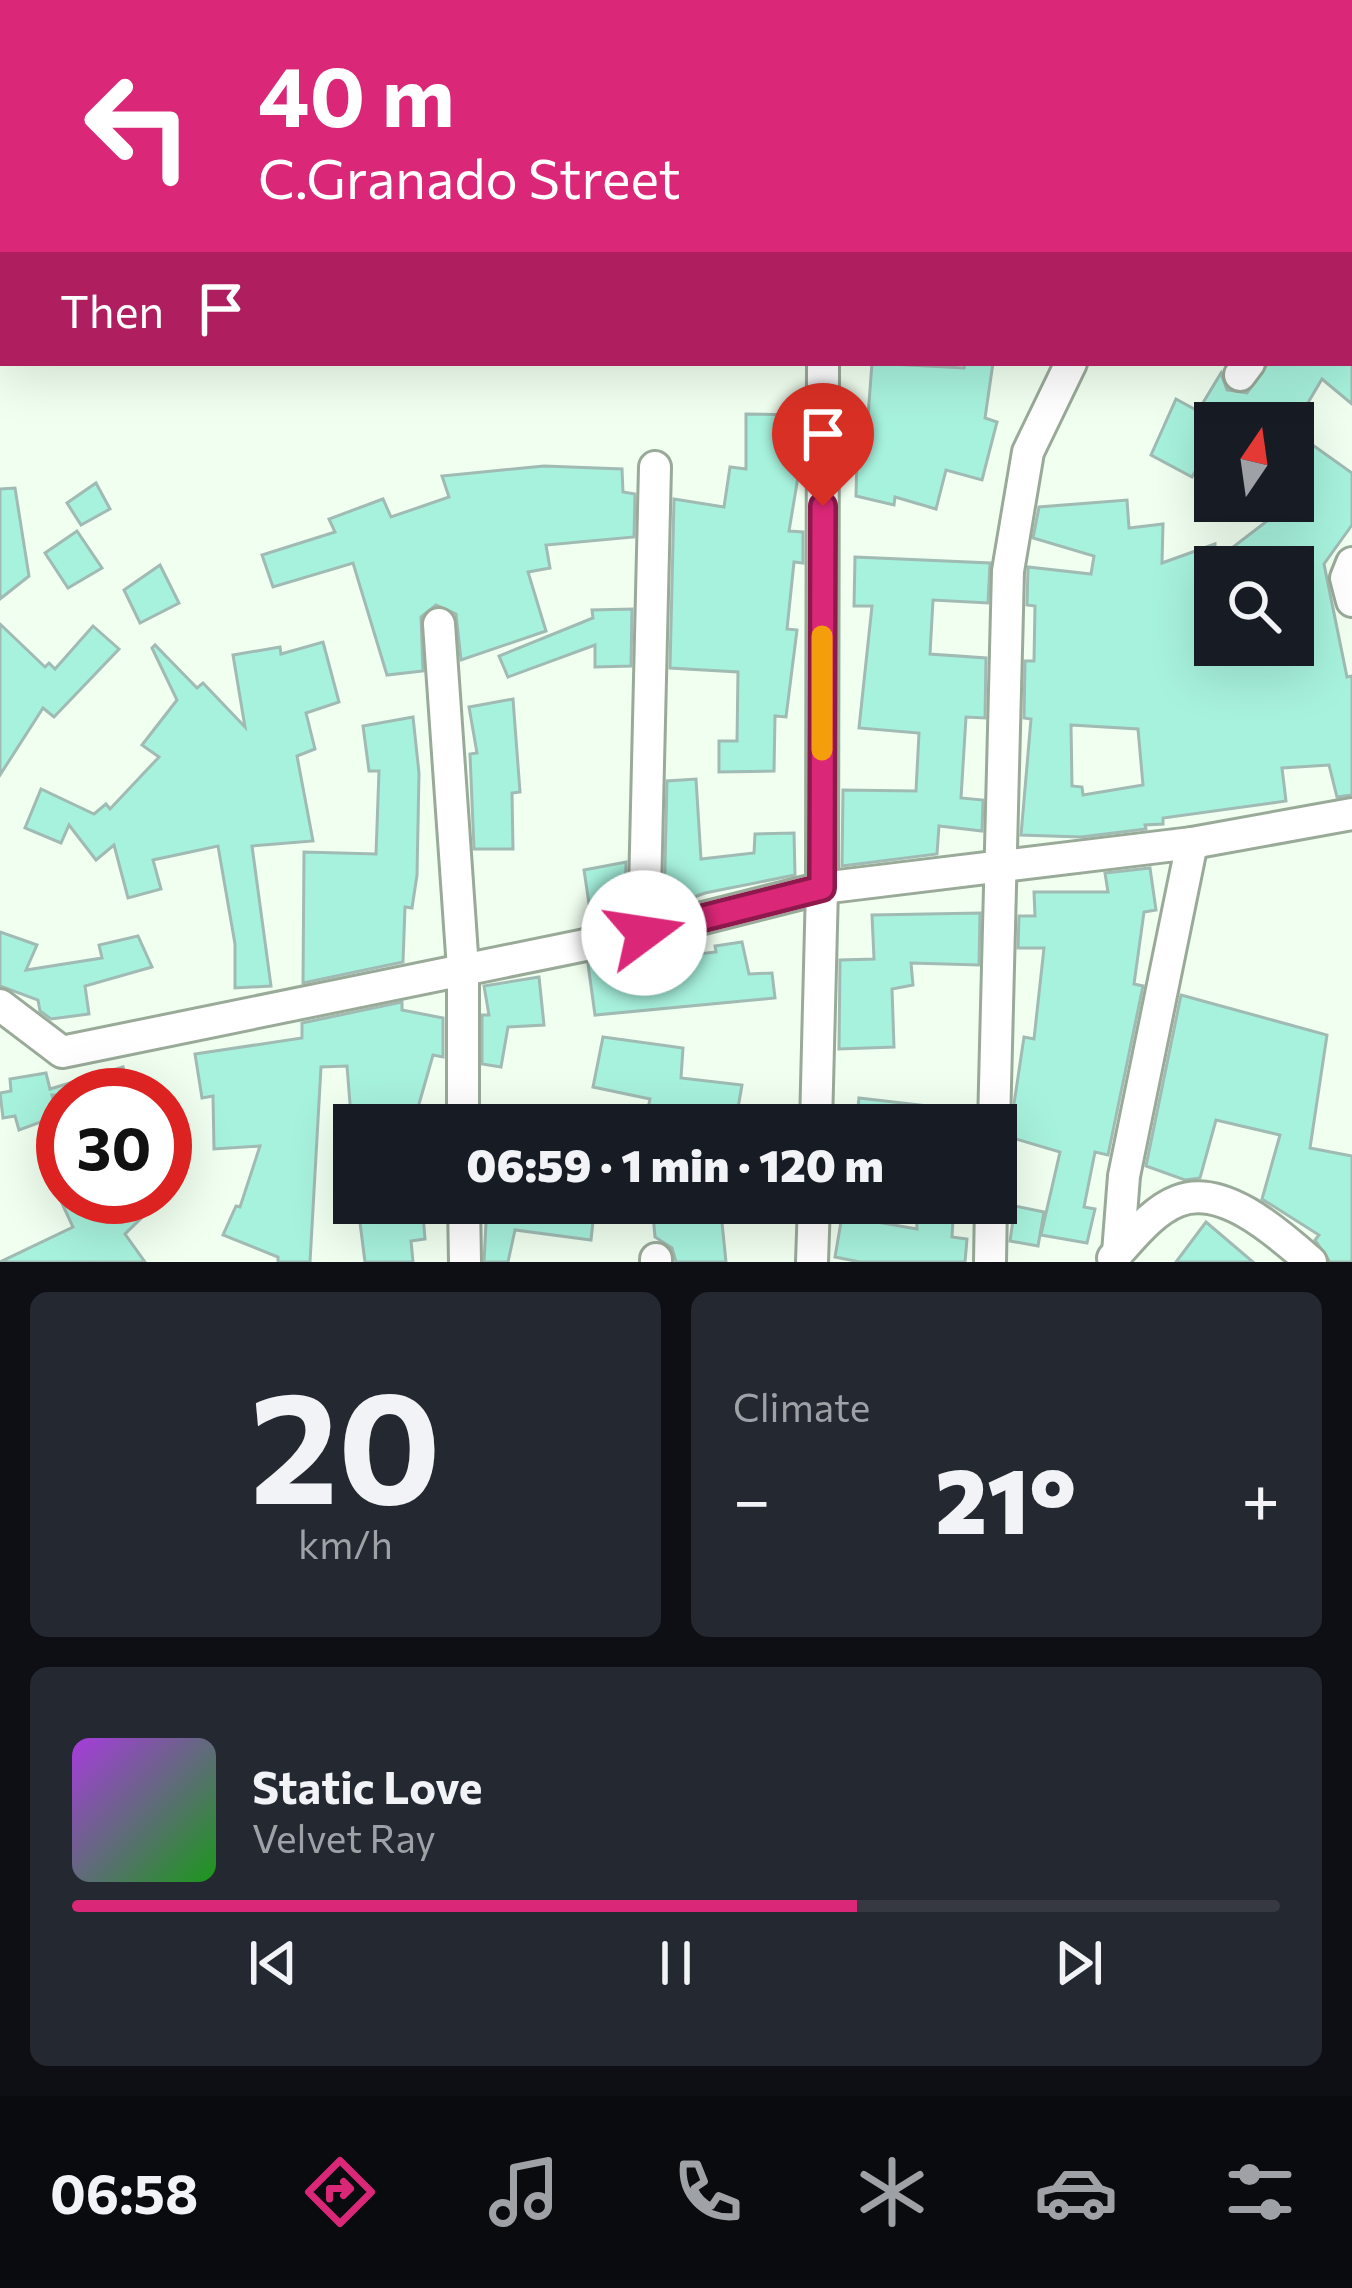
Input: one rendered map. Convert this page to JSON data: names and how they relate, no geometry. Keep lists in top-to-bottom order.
{
  "north": "top",
  "page": {
    "turn": ["40 m", "C.Granado Street"],
    "then": "Then",
    "limit": "30",
    "trip": "06:59 · 1 min · 120 m",
    "tile": [
      ["20", "km/h"],
      "Climate"
    ],
    "heat": ["−", "21°", "+"],
    "song": ["Static Love", "Velvet Ray"],
    "tabs": "06:58"
  }
}
